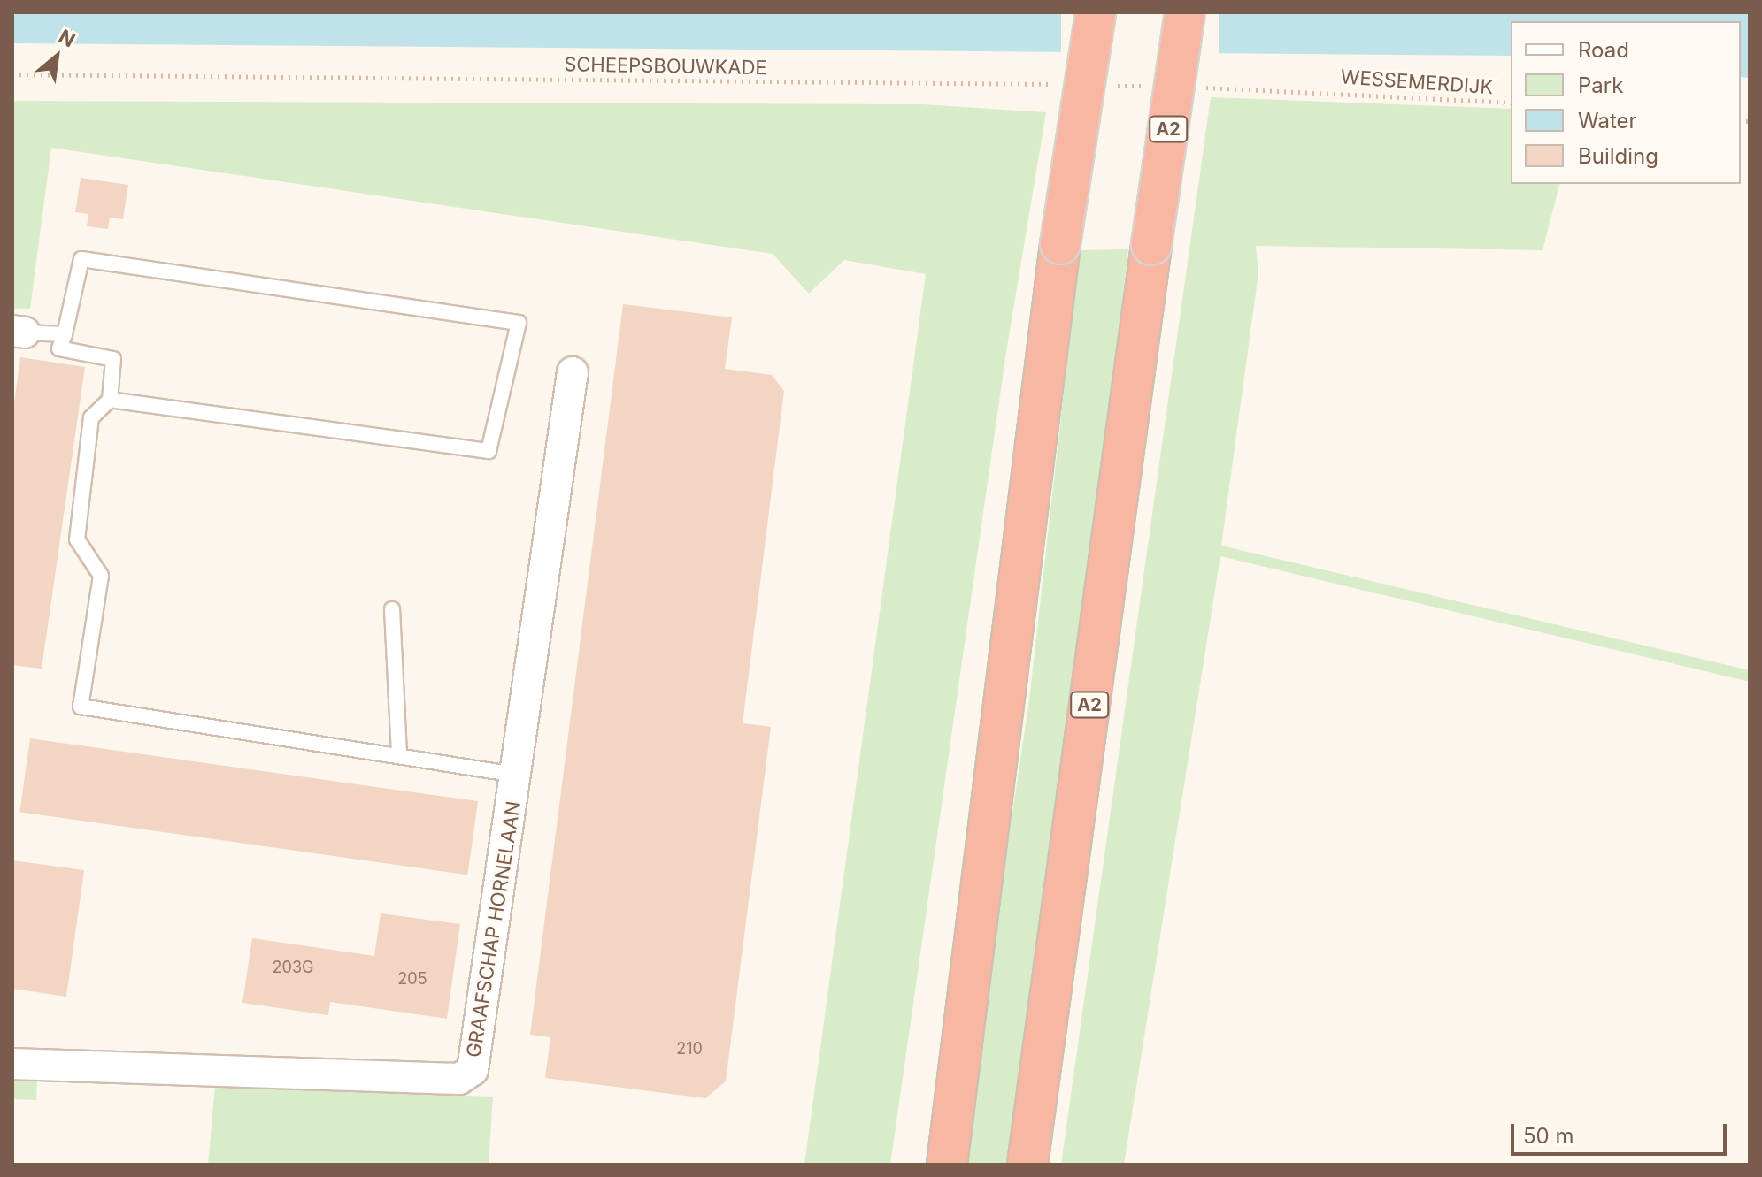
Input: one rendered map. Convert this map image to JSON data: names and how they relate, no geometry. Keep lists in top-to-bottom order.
{
  "streets": {
    "highway": ["A2"],
    "street": ["GRAAFSCHAP HORNELAAN"],
    "path": ["SCHEEPSBOUWKADE", "WESSEMERDIJK"]
  },
  "house_numbers": ["203G", "205", "210"],
  "legend": [
    "Road",
    "Park",
    "Water",
    "Building"
  ],
  "scale_bar": "50 m",
  "north": "top right"
}
